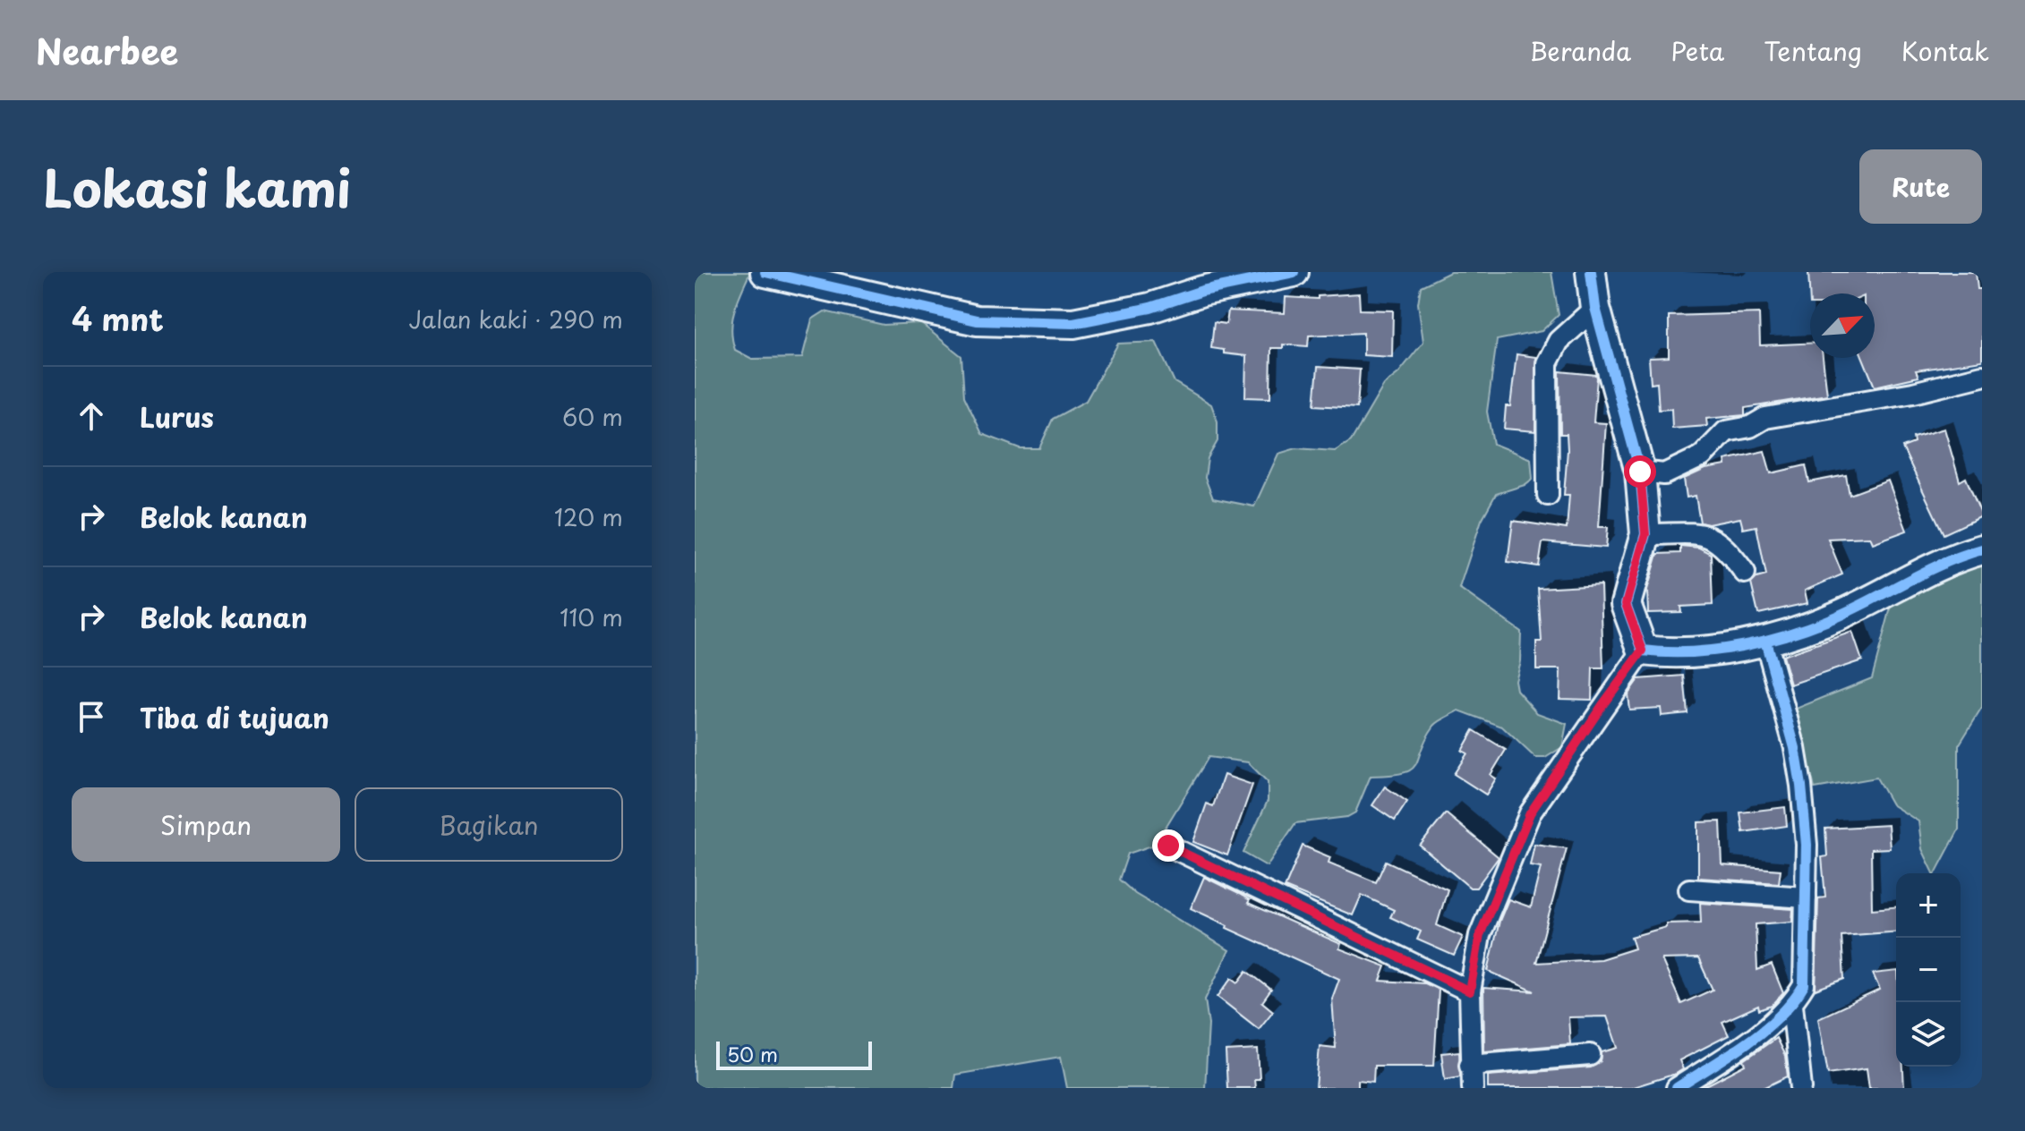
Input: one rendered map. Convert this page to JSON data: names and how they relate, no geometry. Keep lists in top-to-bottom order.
{
  "scale_bar": "50 m",
  "north": "top right",
  "page": {
    "header": "Nearbee",
    "nav": [
      "Beranda",
      "Peta",
      "Tentang",
      "Kontak"
    ],
    "title": "Lokasi kami",
    "buttons": [
      "Rute",
      ["Simpan", "Bagikan"]
    ],
    "heading": ["4 mnt", "Jalan kaki · 290 m"],
    "list": [
      ["Lurus", "60 m"],
      ["Belok kanan", "120 m"],
      ["Belok kanan", "110 m"],
      "Tiba di tujuan"
    ],
    "map_buttons": ["+", "−"],
    "scale": "50 m"
  }
}
